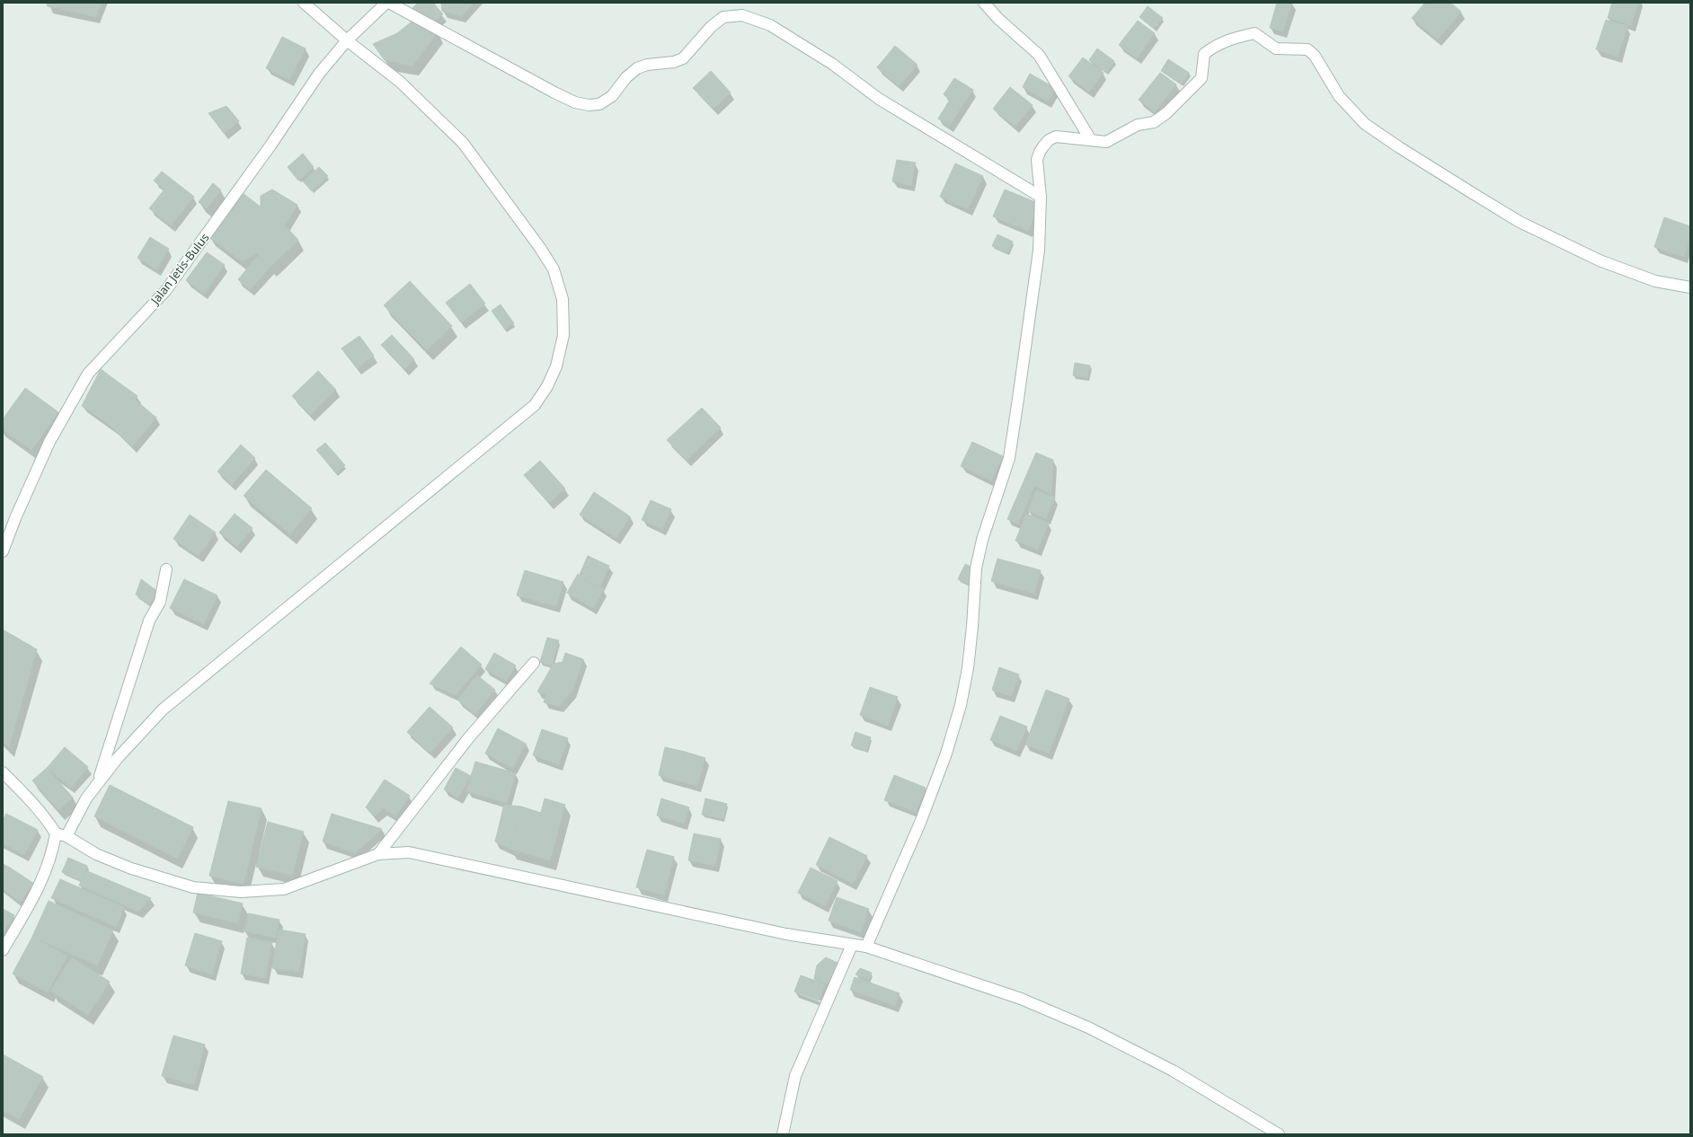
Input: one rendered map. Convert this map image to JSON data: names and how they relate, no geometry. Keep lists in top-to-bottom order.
{
  "streets": {
    "street": ["Jalan Jetis-Bulus"]
  }
}
